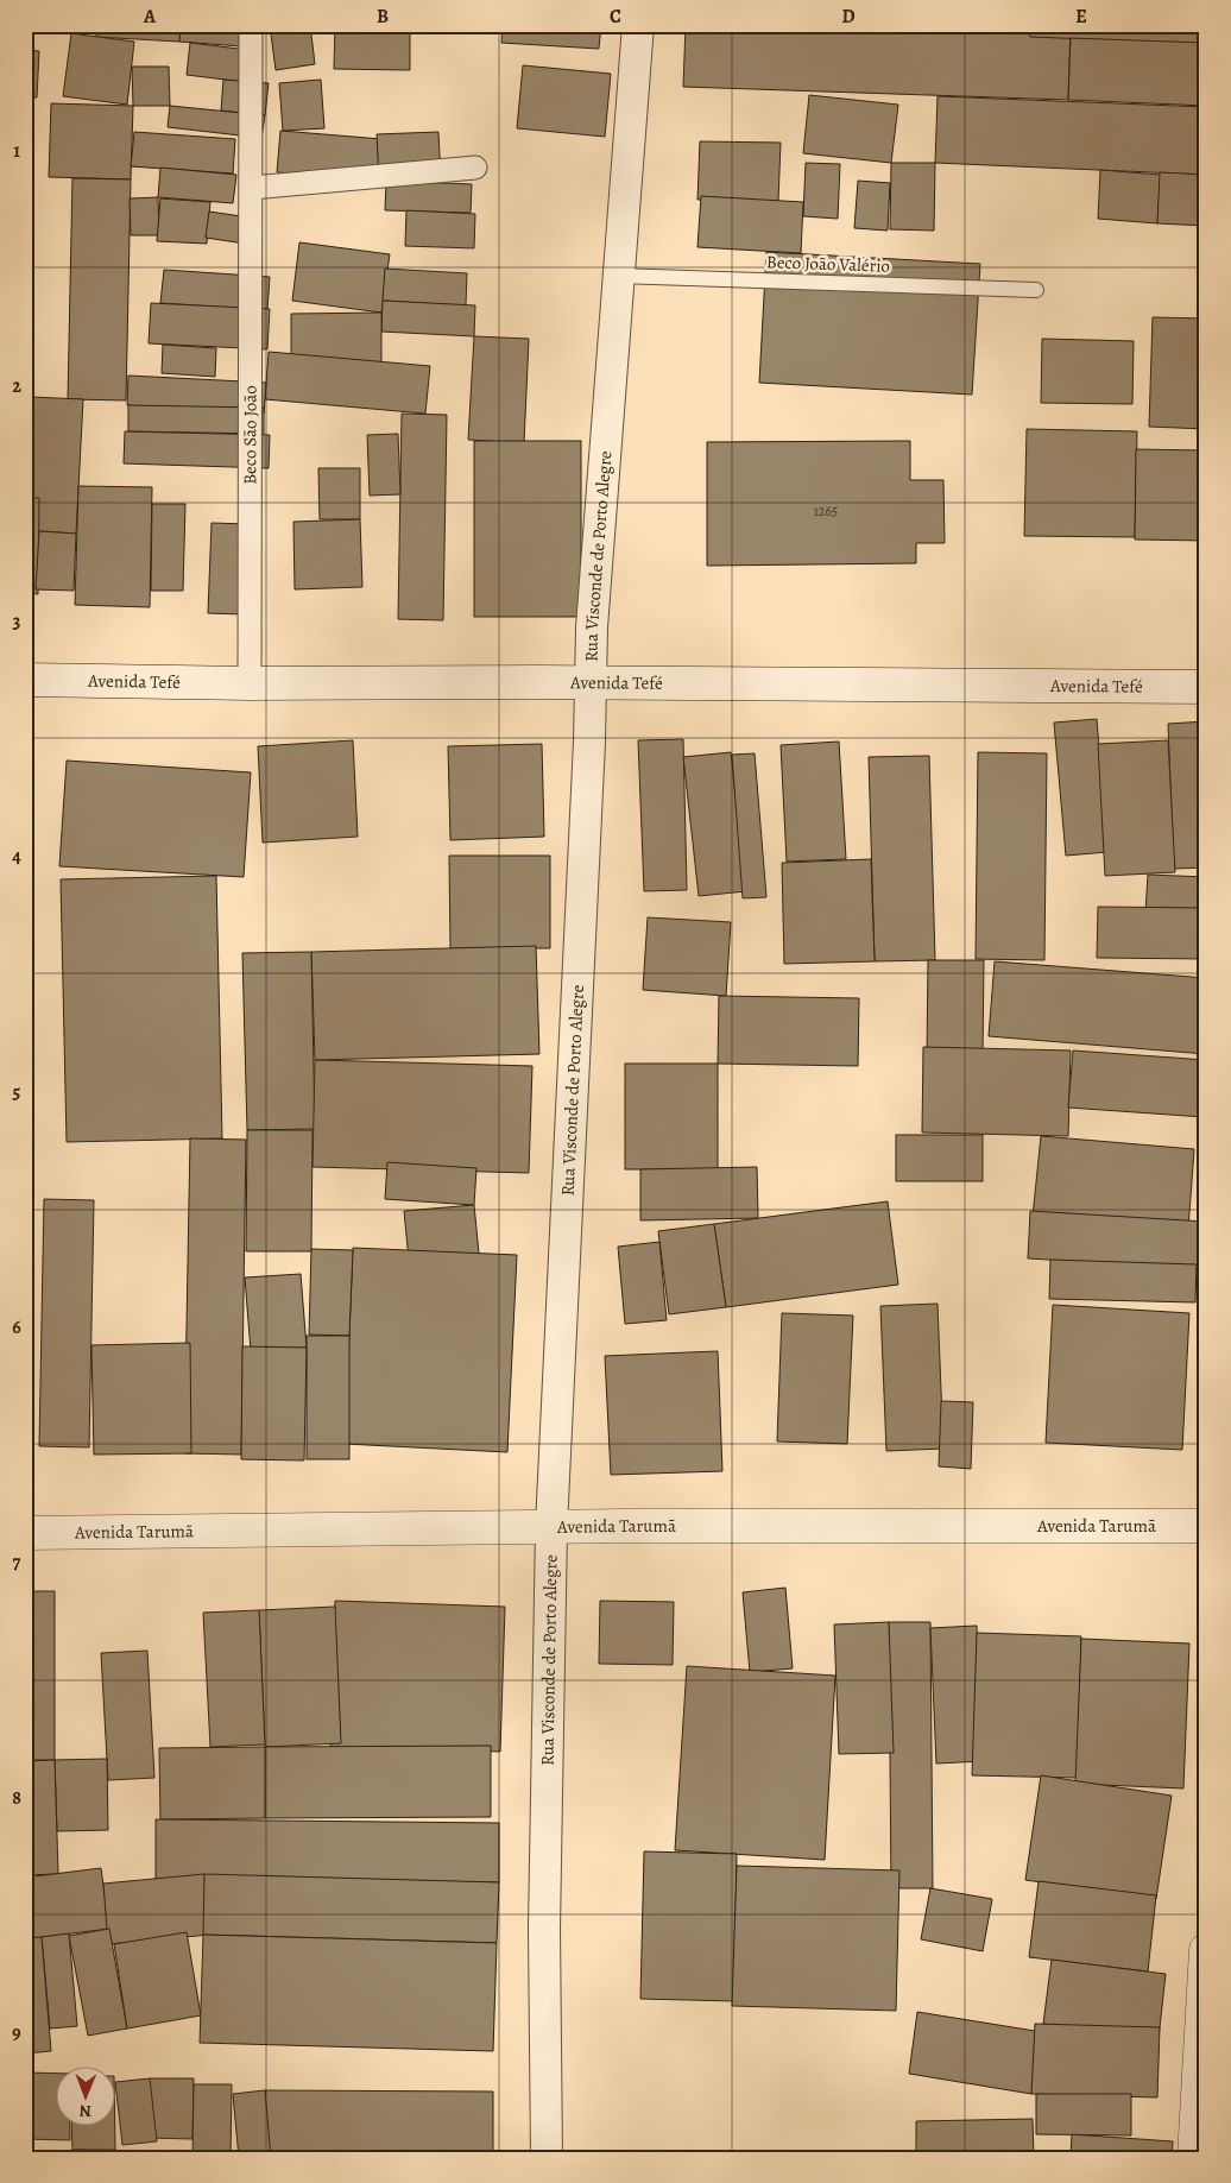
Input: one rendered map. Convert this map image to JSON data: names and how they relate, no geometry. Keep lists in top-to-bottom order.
{
  "streets": {
    "street": [
      "Beco São João",
      "Rua Visconde de Porto Alegre",
      "Avenida Tefé",
      "Avenida Tarumã"
    ],
    "lane": ["Beco João Valério"]
  },
  "crossings": [
    ["Beco João Valério", "Rua Visconde de Porto Alegre"],
    ["Beco São João", "Avenida Tefé"],
    ["Rua Visconde de Porto Alegre", "Avenida Tefé"],
    ["Rua Visconde de Porto Alegre", "Avenida Tarumã"]
  ],
  "house_numbers": ["1265"],
  "north": "bottom",
  "grid": {
    "columns": [
      "A",
      "B",
      "C",
      "D",
      "E"
    ],
    "rows": [
      "1",
      "2",
      "3",
      "4",
      "5",
      "6",
      "7",
      "8",
      "9"
    ]
  }
}
